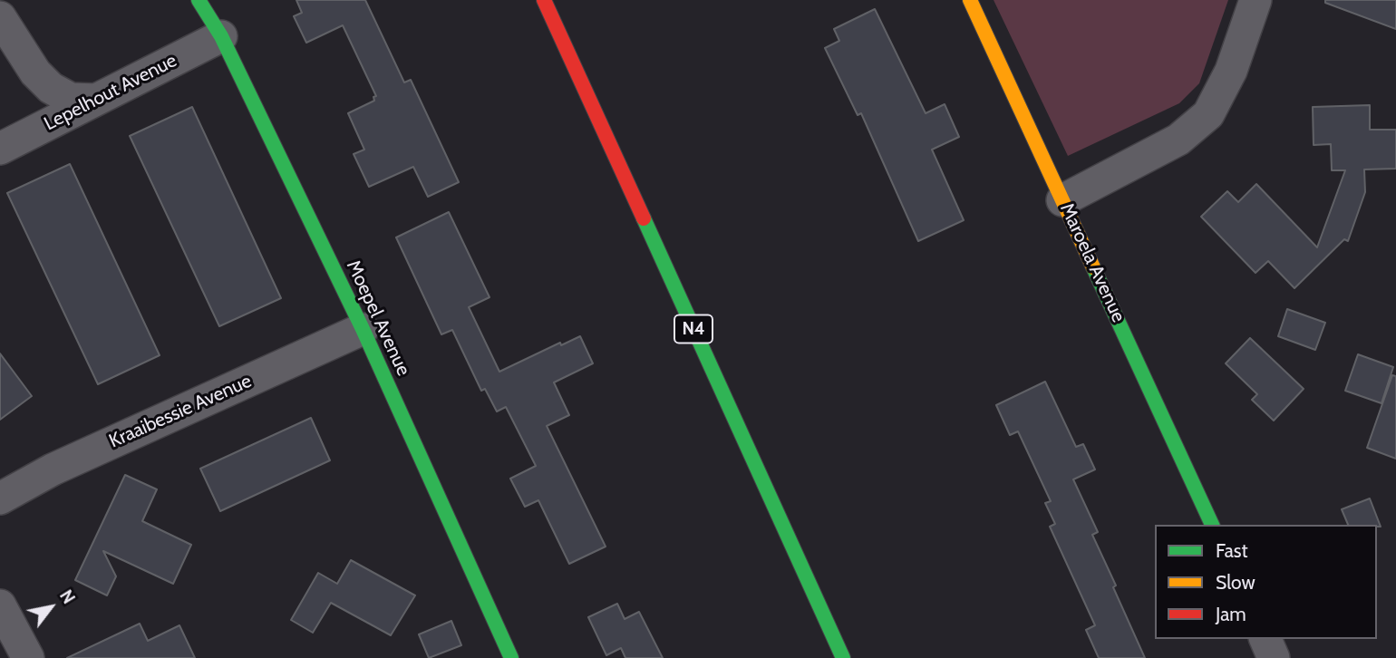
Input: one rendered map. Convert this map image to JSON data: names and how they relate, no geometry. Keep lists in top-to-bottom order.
{
  "streets": {
    "main road": ["Maroela Avenue", "Moepel Avenue", "N4"],
    "street": ["Lepelhout Avenue", "Kraaibessie Avenue"]
  },
  "crossings": [
    ["Lepelhout Avenue", "Moepel Avenue"],
    ["Moepel Avenue", "Kraaibessie Avenue"]
  ],
  "legend": ["Fast", "Slow", "Jam"],
  "north": "top right"
}
